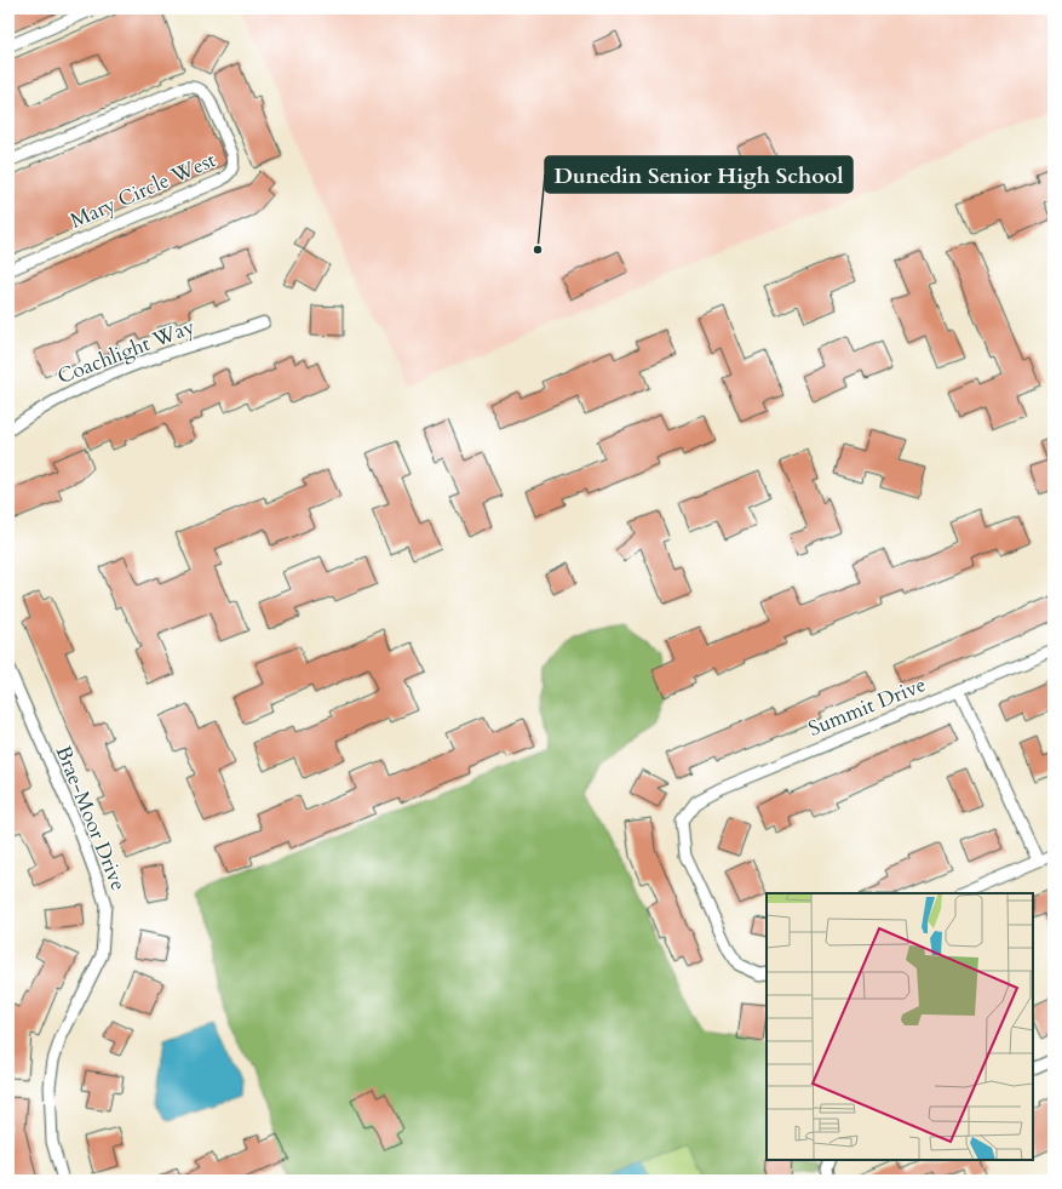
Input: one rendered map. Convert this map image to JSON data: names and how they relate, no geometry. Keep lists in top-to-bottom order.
{
  "streets": {
    "street": [
      "Mary Circle West",
      "Coachlight Way",
      "Summit Drive",
      "Brae-Moor Drive"
    ]
  },
  "places": ["Dunedin Senior High School"]
}
